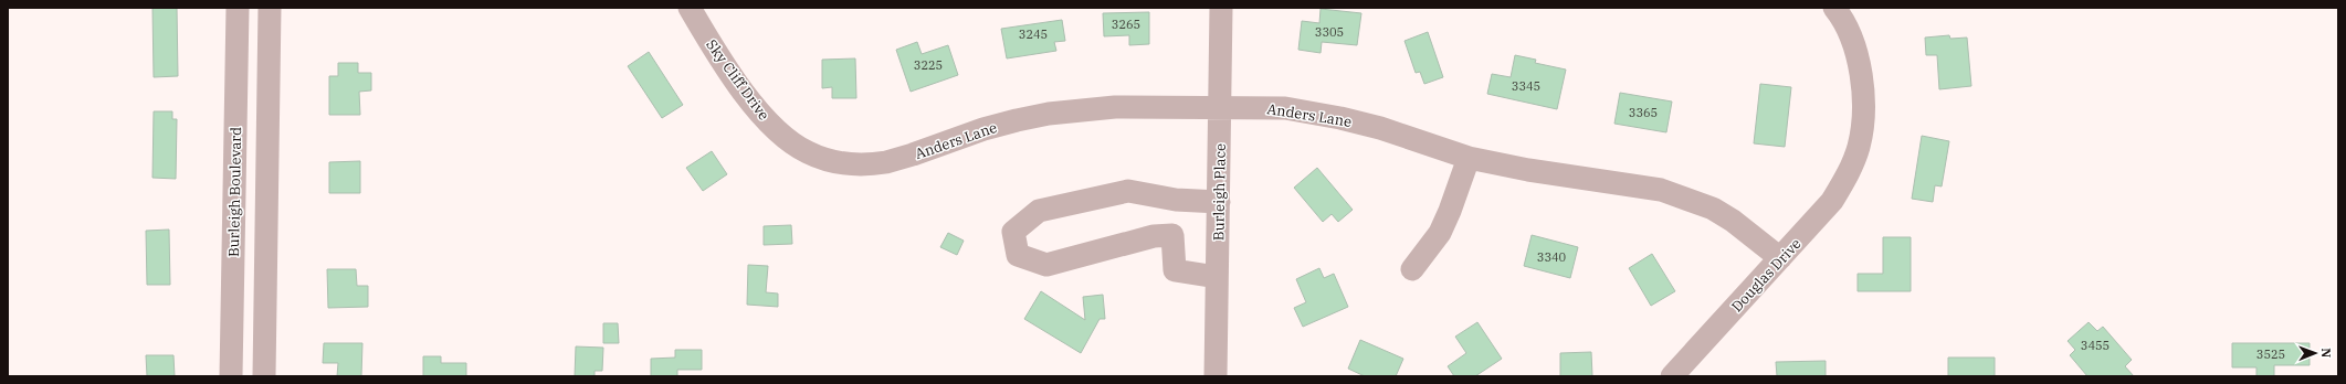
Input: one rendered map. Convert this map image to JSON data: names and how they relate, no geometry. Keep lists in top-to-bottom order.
{
  "streets": {
    "street": [
      "Sky Cliff Drive",
      "Anders Lane",
      "Burleigh Boulevard",
      "Burleigh Place",
      "Douglas Drive"
    ]
  },
  "crossings": [
    ["Sky Cliff Drive", "Anders Lane"],
    ["Anders Lane", "Burleigh Place"],
    ["Anders Lane", "Douglas Drive"]
  ],
  "house_numbers": [
    "3265",
    "3305",
    "3245",
    "3225",
    "3345",
    "3365",
    "3340",
    "3455",
    "3525"
  ],
  "north": "right"
}
